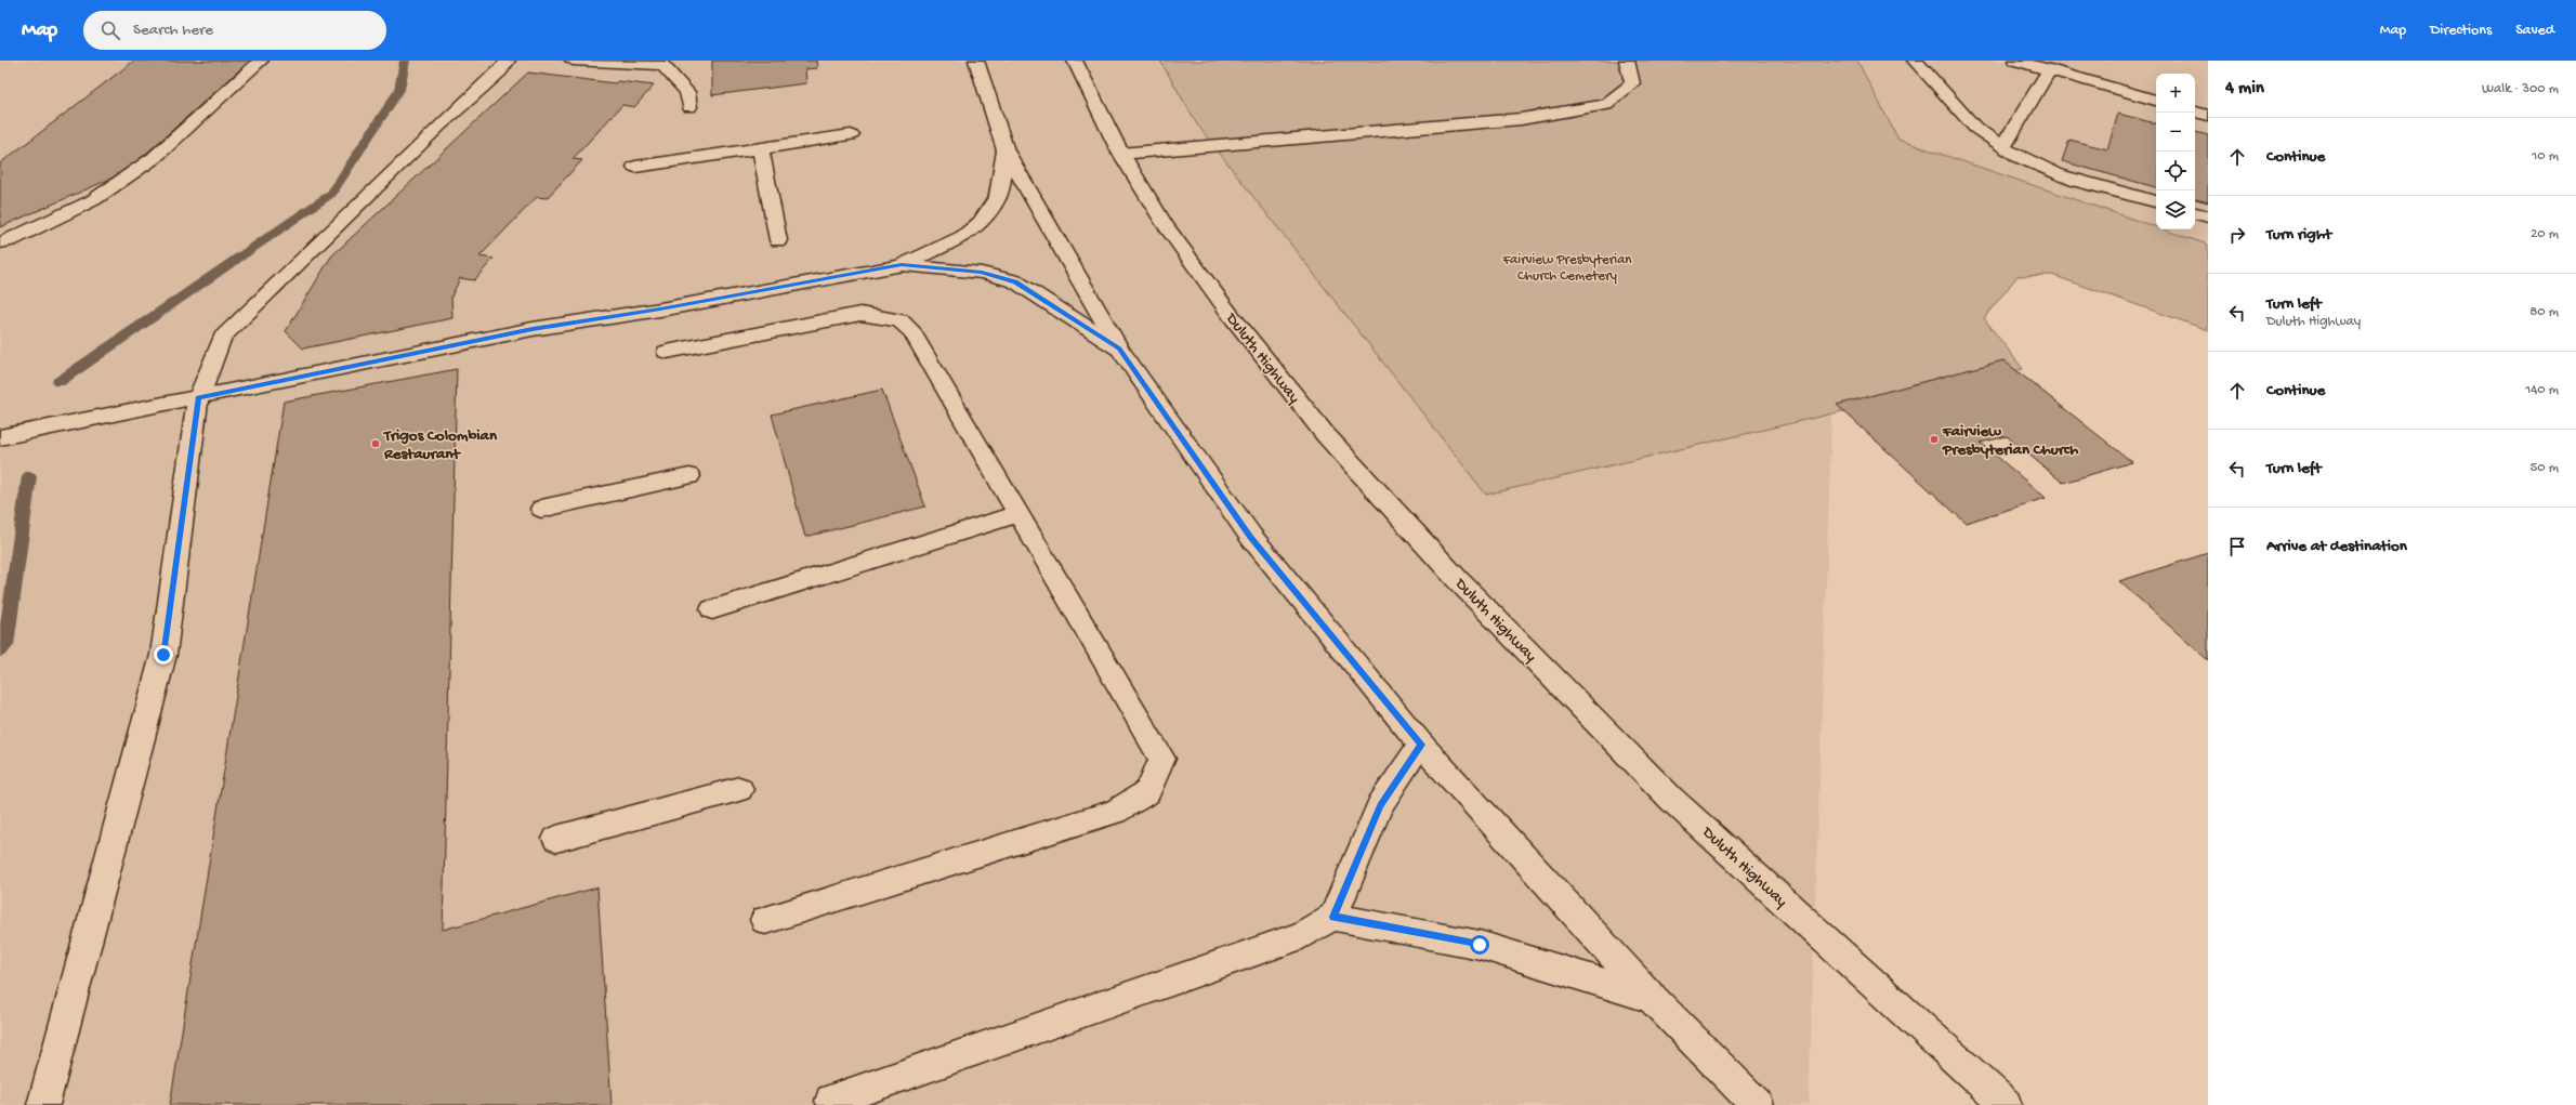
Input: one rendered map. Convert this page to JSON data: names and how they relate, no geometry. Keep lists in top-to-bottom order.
{
  "streets": {
    "main road": ["Duluth Highway"]
  },
  "parks": ["Fairview Presbyterian Church Cemetery"],
  "places": ["Fairview Presbyterian Church", "Trigos Colombian Restaurant"],
  "page": {
    "header": "Map",
    "search": "Search here",
    "nav": ["Map", "Directions", "Saved"],
    "heading": ["4 min", "Walk · 300 m"],
    "map_buttons": ["+", "−"],
    "list": [
      ["Continue", "10 m"],
      ["Turn right", "20 m"],
      ["Turn left", "Duluth Highway", "80 m"],
      ["Continue", "140 m"],
      ["Turn left", "50 m"],
      "Arrive at destination"
    ]
  }
}
